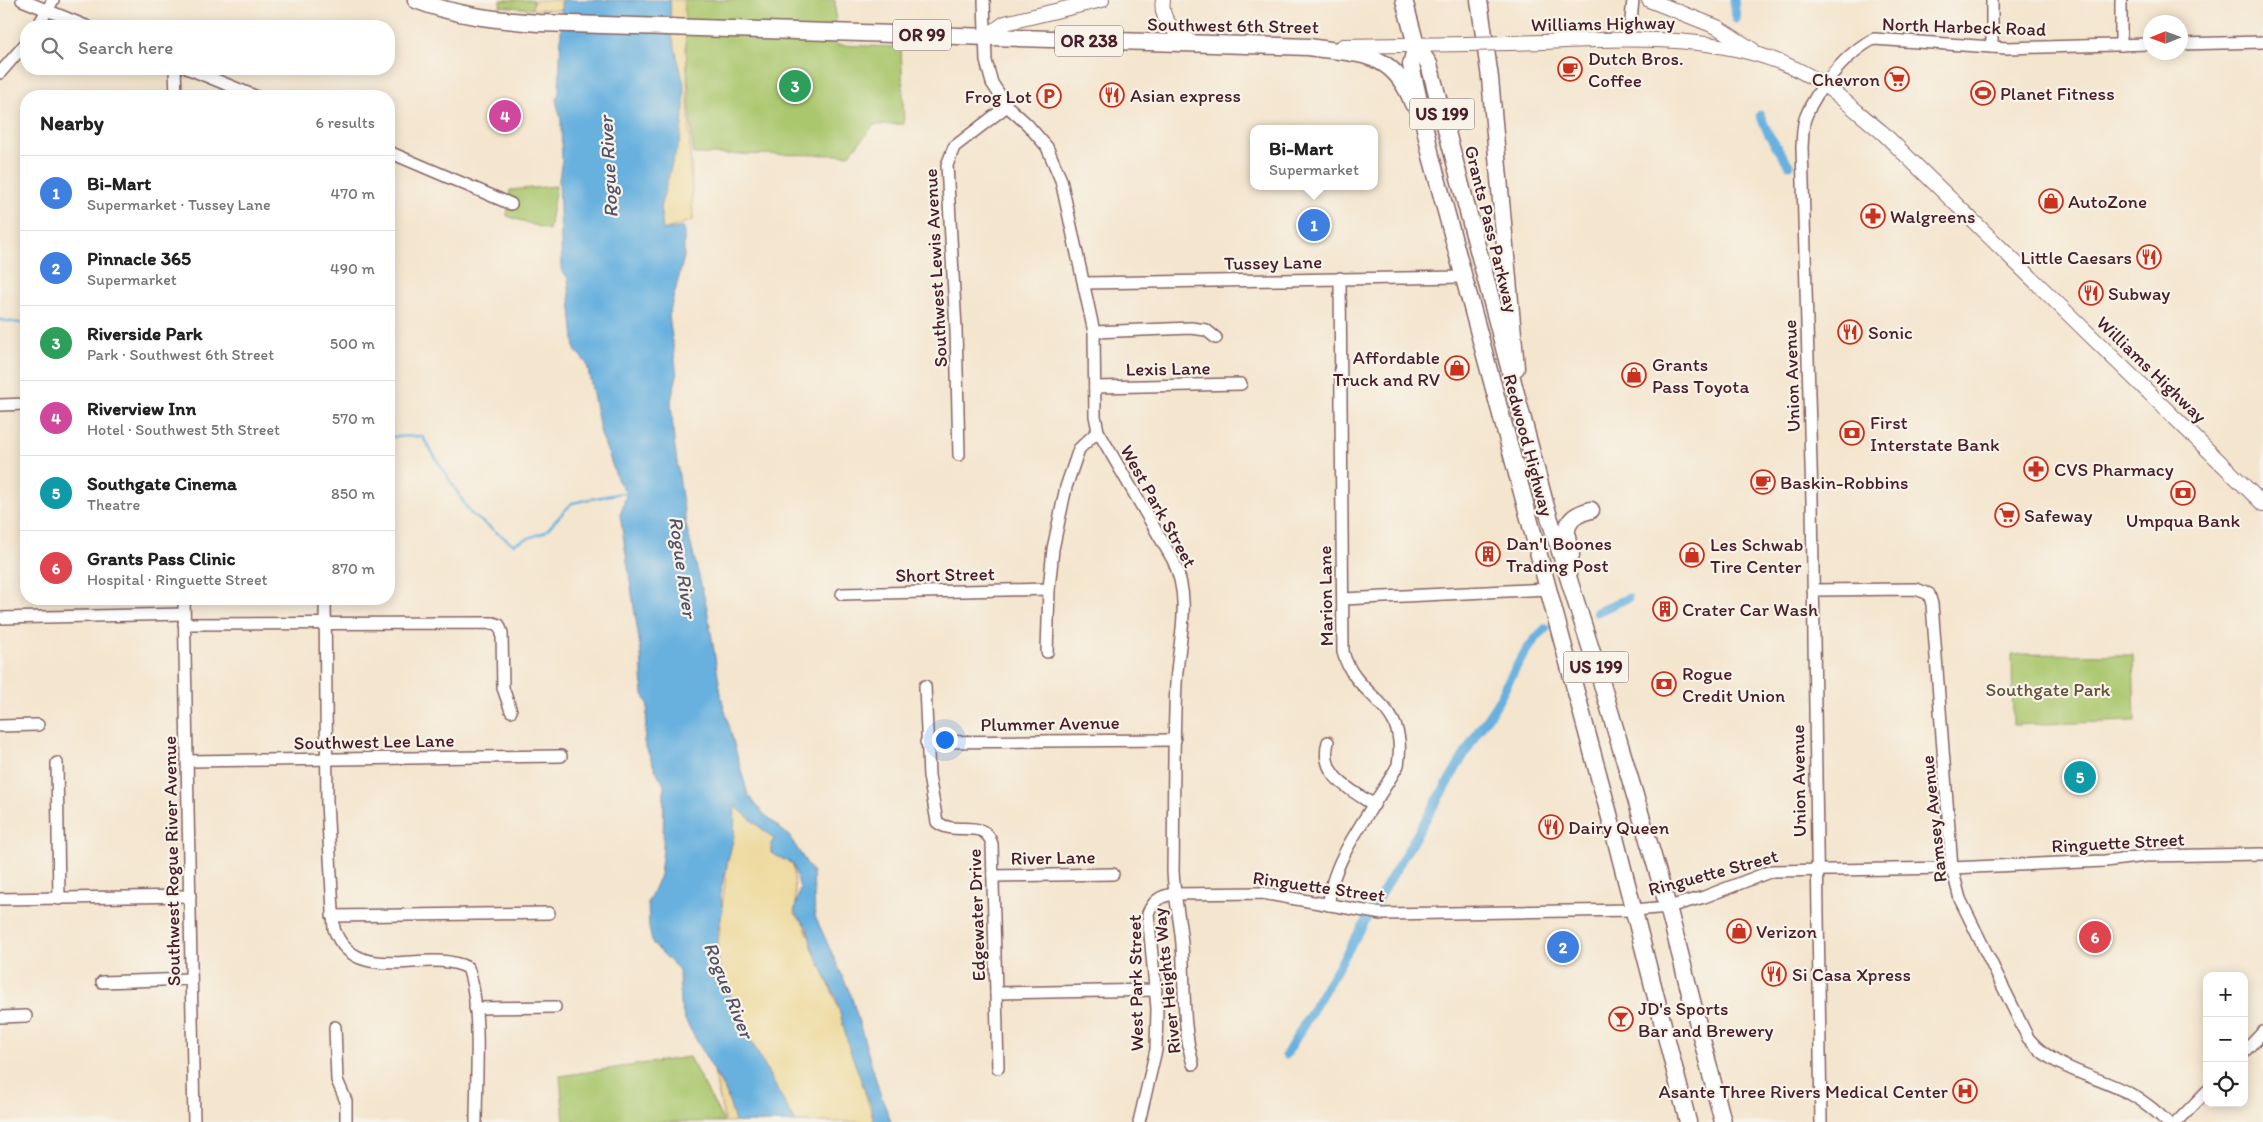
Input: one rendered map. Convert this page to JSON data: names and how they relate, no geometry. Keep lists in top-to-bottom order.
{
  "streets": {
    "highway": [
      "Southwest 6th Street",
      "OR 99",
      "OR 238",
      "US 199",
      "Grants Pass Parkway",
      "Redwood Highway"
    ],
    "main road": ["Williams Highway"],
    "street": [
      "North Harbeck Road",
      "Tussey Lane",
      "Southwest Lewis Avenue",
      "Lexis Lane",
      "Union Avenue",
      "West Park Street",
      "Short Street",
      "Marion Lane",
      "Plummer Avenue",
      "Southwest Lee Lane",
      "Ramsey Avenue",
      "Ringuette Street",
      "River Lane",
      "Southwest Rogue River Avenue",
      "Edgewater Drive",
      "River Heights Way"
    ]
  },
  "crossings": [
    ["Williams Highway", "Southwest 6th Street"],
    ["Williams Highway", "North Harbeck Road"],
    ["Williams Highway", "Grants Pass Parkway"],
    ["Williams Highway", "Union Avenue"],
    ["Southwest 6th Street", "Grants Pass Parkway"],
    ["Southwest 6th Street", "West Park Street"],
    ["North Harbeck Road", "Union Avenue"],
    ["Grants Pass Parkway", "Redwood Highway"],
    ["Tussey Lane", "Redwood Highway"],
    ["Tussey Lane", "West Park Street"],
    ["Tussey Lane", "Marion Lane"],
    ["Southwest Lewis Avenue", "West Park Street"],
    ["Lexis Lane", "West Park Street"],
    ["Union Avenue", "Ramsey Avenue"],
    ["Union Avenue", "Ringuette Street"],
    ["Redwood Highway", "Ringuette Street"],
    ["West Park Street", "Plummer Avenue"],
    ["West Park Street", "Ringuette Street"],
    ["West Park Street", "River Heights Way"],
    ["Marion Lane", "Ringuette Street"],
    ["Plummer Avenue", "Edgewater Drive"],
    ["Southwest Lee Lane", "Southwest Rogue River Avenue"],
    ["Ramsey Avenue", "Ringuette Street"],
    ["Ringuette Street", "River Heights Way"],
    ["River Lane", "Edgewater Drive"]
  ],
  "water": ["Rogue River"],
  "parks": ["Southgate Park"],
  "places": {
    "cafe": ["Dutch Bros. Coffee", "Baskin-Robbins"],
    "supermarket": ["Chevron", "Safeway"],
    "sports": ["Planet Fitness"],
    "restaurant": [
      "Asian express",
      "Little Caesars",
      "Subway",
      "Sonic",
      "Dairy Queen",
      "Si Casa Xpress"
    ],
    "parking": ["Frog Lot"],
    "shop": [
      "AutoZone",
      "Affordable Truck and RV",
      "Grants Pass Toyota",
      "Les Schwab Tire Center",
      "Verizon"
    ],
    "pharmacy": ["Walgreens", "CVS Pharmacy"],
    "bank": ["First Interstate Bank", "Umpqua Bank", "Rogue Credit Union"],
    "building": ["Dan'l Boones Trading Post", "Crater Car Wash"],
    "bar": ["JD's Sports Bar and Brewery"],
    "hospital": ["Asante Three Rivers Medical Center"]
  },
  "north": "left",
  "page": {
    "search": "Search here",
    "pins": [
      "3",
      "4",
      "1",
      "5",
      "6",
      "2"
    ],
    "heading": ["Nearby", "6 results"],
    "popup": ["Bi-Mart", "Supermarket"],
    "list": [
      {
        "mark": "1",
        "name": "Bi-Mart",
        "note": "Supermarket · Tussey Lane",
        "value": "470 m"
      },
      {
        "mark": "2",
        "name": "Pinnacle 365",
        "note": "Supermarket",
        "value": "490 m"
      },
      {
        "mark": "3",
        "name": "Riverside Park",
        "note": "Park · Southwest 6th Street",
        "value": "500 m"
      },
      {
        "mark": "4",
        "name": "Riverview Inn",
        "note": "Hotel · Southwest 5th Street",
        "value": "570 m"
      },
      {
        "mark": "5",
        "name": "Southgate Cinema",
        "note": "Theatre",
        "value": "850 m"
      },
      {
        "mark": "6",
        "name": "Grants Pass Clinic",
        "note": "Hospital · Ringuette Street",
        "value": "870 m"
      }
    ],
    "map_buttons": ["+", "−"]
  }
}
